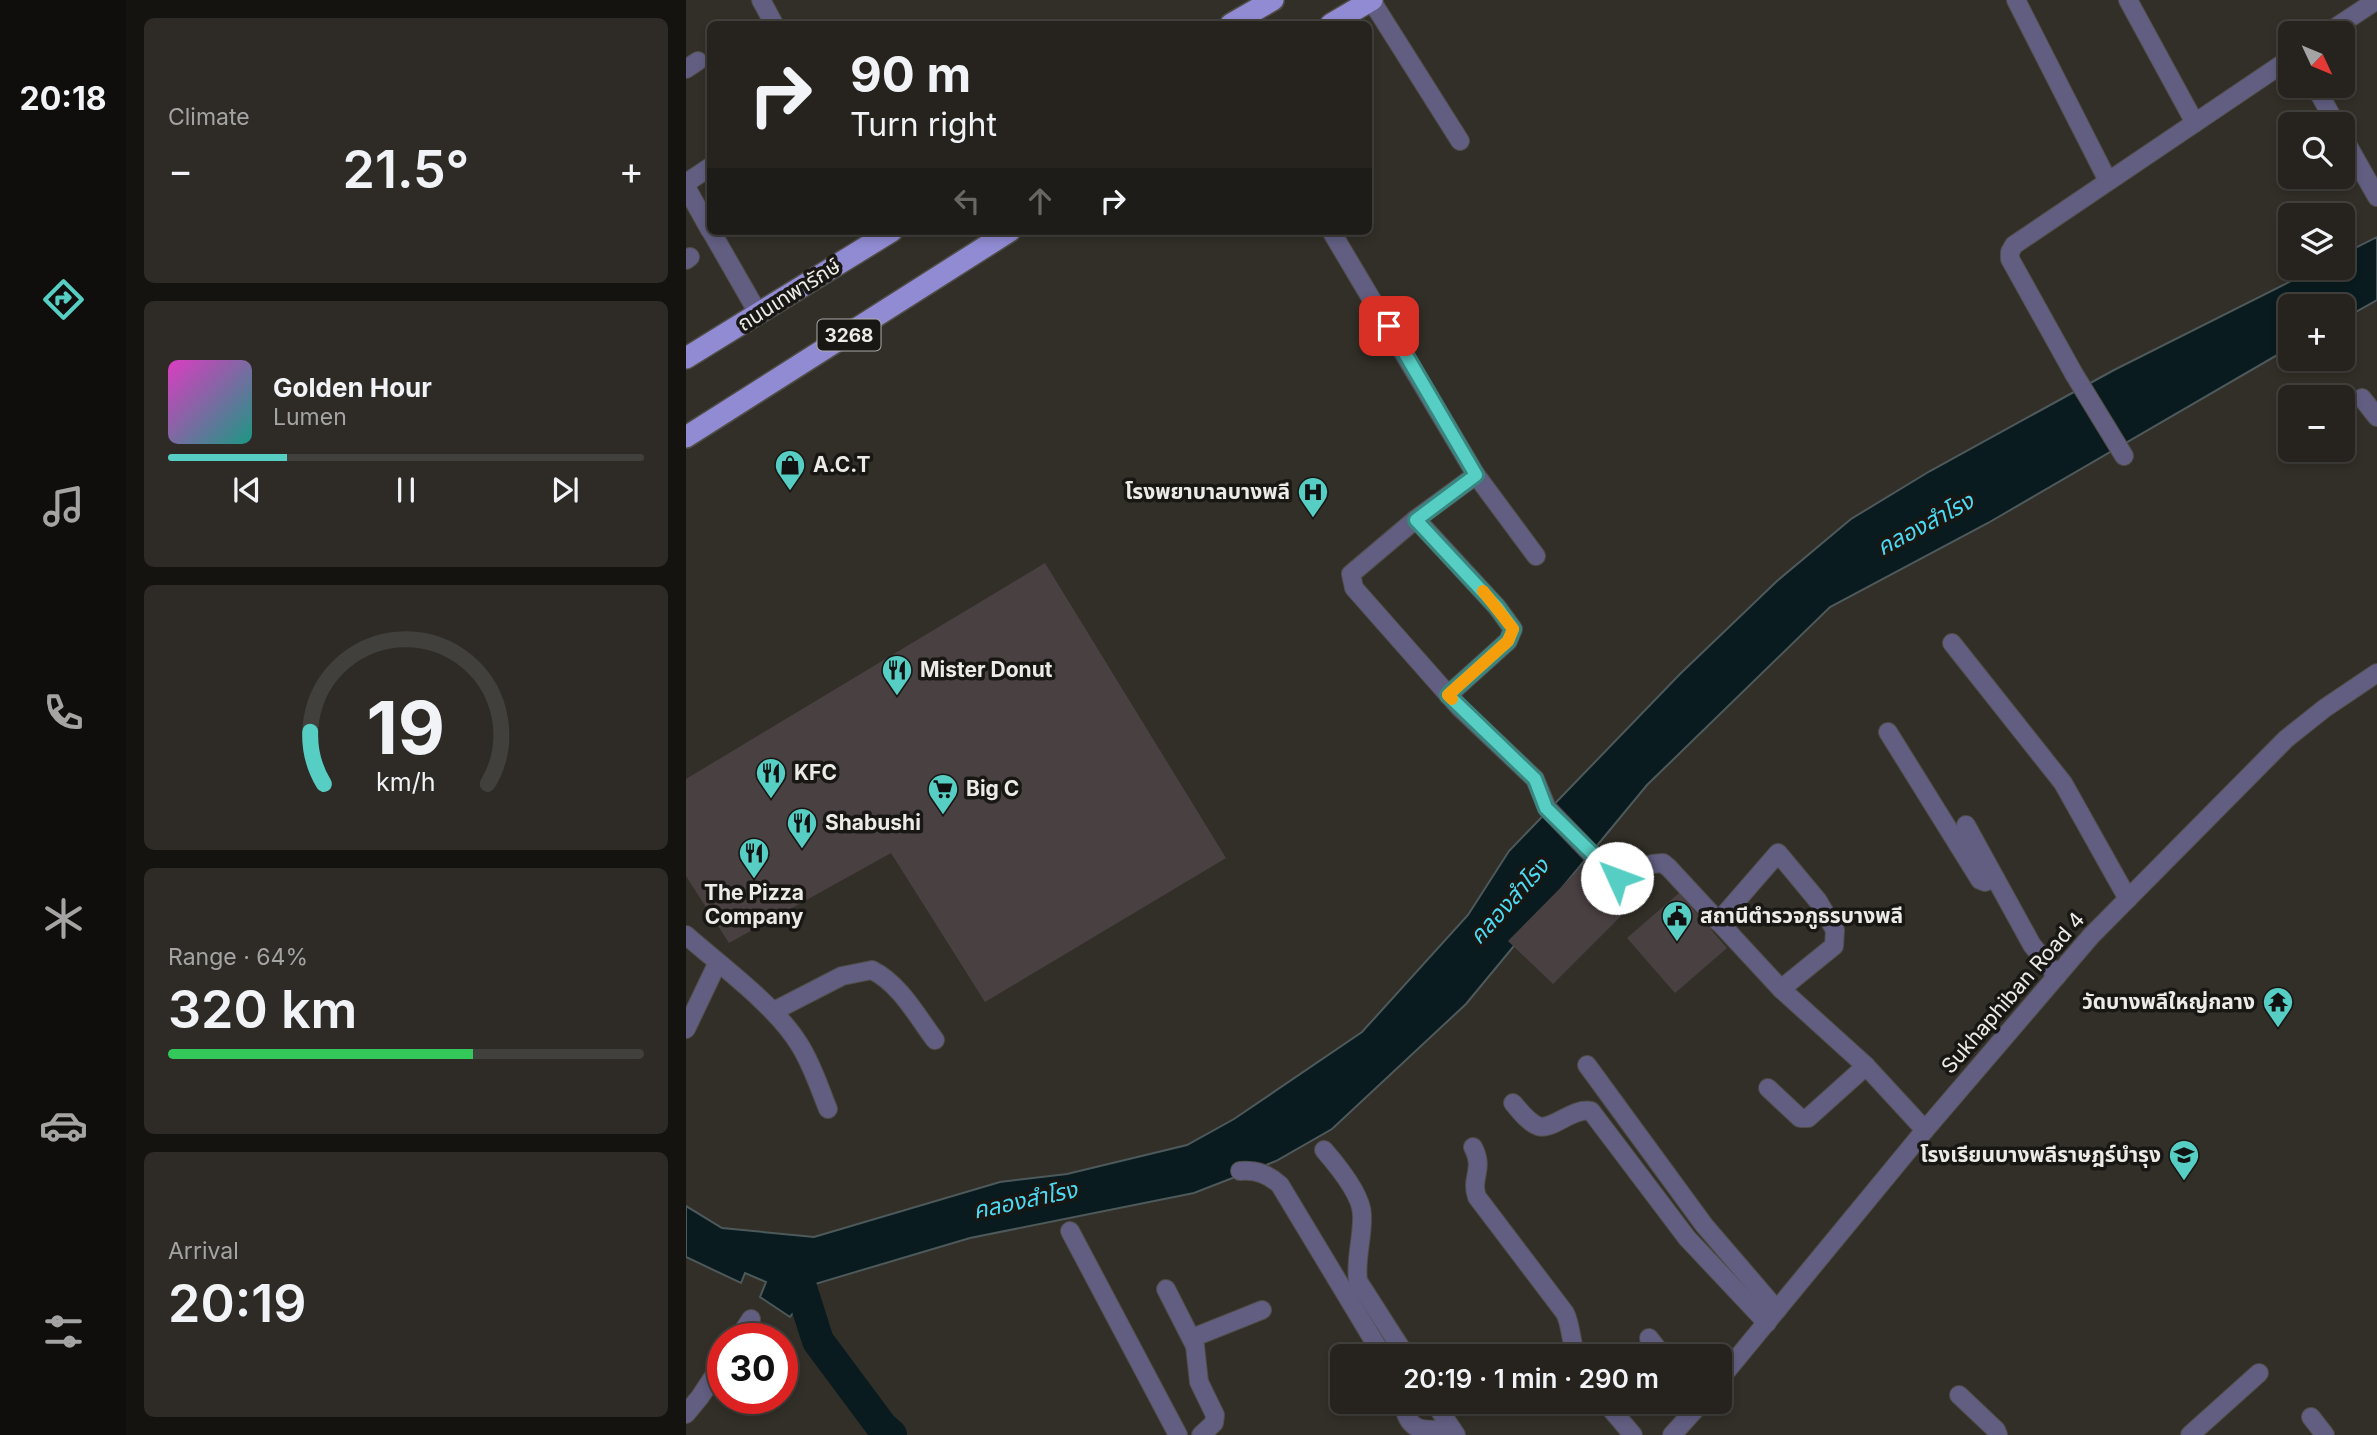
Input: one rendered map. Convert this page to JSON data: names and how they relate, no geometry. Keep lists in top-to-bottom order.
{
  "streets": {
    "main road": ["ถนนเทพารักษ์", "3268"],
    "street": ["Sukhaphiban Road 4"]
  },
  "water": ["คลองสำโรง"],
  "places": {
    "shop": ["A.C.T"],
    "hospital": ["โรงพยาบาลบางพลี"],
    "restaurant": [
      "Mister Donut",
      "KFC",
      "Shabushi",
      "The Pizza Company"
    ],
    "supermarket": ["Big C"],
    "public building": ["สถานีตำรวจภูธรบางพลี"],
    "temple": ["วัดบางพลีใหญ่กลาง"],
    "school or university": ["โรงเรียนบางพลีราษฎร์บำรุง"]
  },
  "north": "bottom right",
  "page": {
    "tabs": "20:18",
    "tile": [
      "Climate",
      ["Range · 64%", "320 km"],
      ["Arrival", "20:19"]
    ],
    "map_buttons": ["+", "−"],
    "turn": ["90 m", "Turn right"],
    "heat": ["−", "21.5°", "+"],
    "song": ["Golden Hour", "Lumen"],
    "limit": "30",
    "trip": "20:19 · 1 min · 290 m",
    "gauge": ["19", "km/h"]
  }
}
